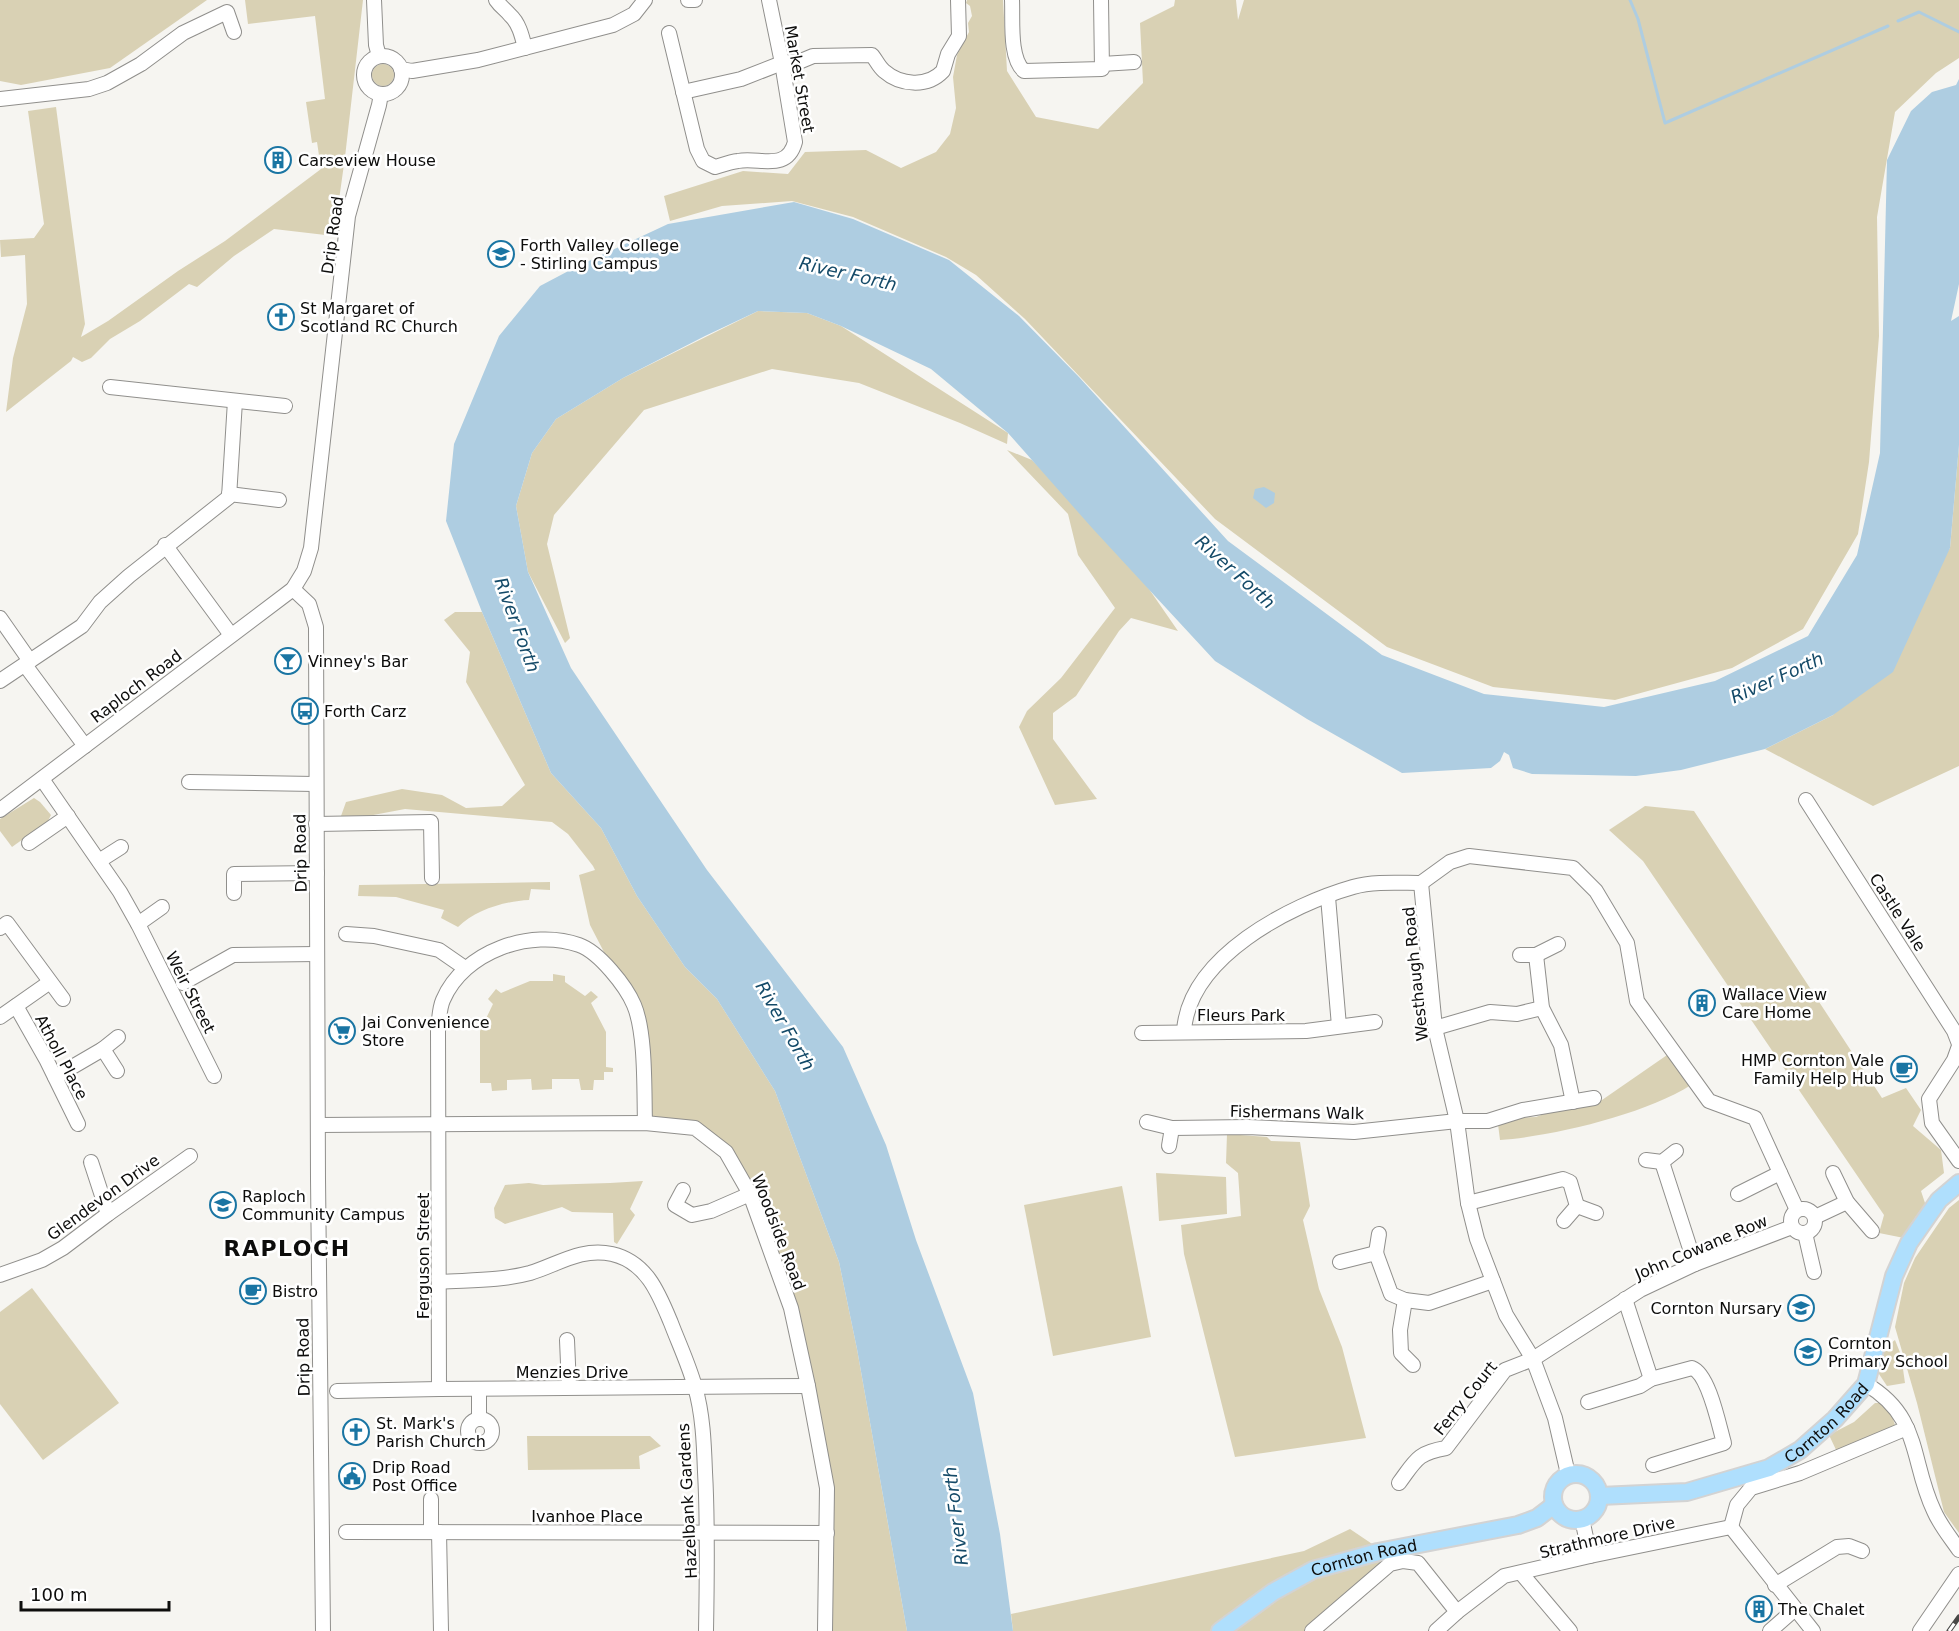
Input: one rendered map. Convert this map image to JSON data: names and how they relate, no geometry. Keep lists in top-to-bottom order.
{
  "streets": {
    "main road": ["Cornton Road"],
    "street": [
      "Market Street",
      "Drip Road",
      "Raploch Road",
      "Castle Vale",
      "Westhaugh Road",
      "Weir Street",
      "Fleurs Park",
      "Atholl Place",
      "Fishermans Walk",
      "Glendevon Drive",
      "Woodside Road",
      "John Cowane Row",
      "Ferguson Street",
      "Menzies Drive",
      "Ferry Court",
      "Hazelbank Gardens",
      "Ivanhoe Place",
      "Strathmore Drive"
    ]
  },
  "crossings": [
    ["Drip Road", "Raploch Road"],
    ["Drip Road", "Woodside Road"],
    ["Raploch Road", "Weir Street"],
    ["Westhaugh Road", "Fishermans Walk"],
    ["Westhaugh Road", "John Cowane Row"],
    ["Westhaugh Road", "Ferry Court"],
    ["Westhaugh Road", "Cornton Road"],
    ["Woodside Road", "Ferguson Street"],
    ["Woodside Road", "Menzies Drive"],
    ["Woodside Road", "Ivanhoe Place"],
    ["John Cowane Row", "Ferry Court"],
    ["Ferguson Street", "Menzies Drive"],
    ["Ferguson Street", "Hazelbank Gardens"],
    ["Menzies Drive", "Hazelbank Gardens"],
    ["Hazelbank Gardens", "Ivanhoe Place"]
  ],
  "districts": ["RAPLOCH"],
  "water": ["River Forth"],
  "places": {
    "building": ["Carseview House", "Wallace View Care Home", "The Chalet"],
    "school or university": [
      "Forth Valley College - Stirling Campus",
      "Raploch Community Campus",
      "Cornton Nursary",
      "Cornton Primary School"
    ],
    "church": ["St Margaret of Scotland RC Church", "St. Mark's Parish Church"],
    "bar": ["Vinney's Bar"],
    "bus stop": ["Forth Carz"],
    "supermarket": ["Jai Convenience Store"],
    "cafe": ["HMP Cornton Vale Family Help Hub", "Bistro"],
    "public building": ["Drip Road Post Office"]
  },
  "scale_bar": "100 m"
}
